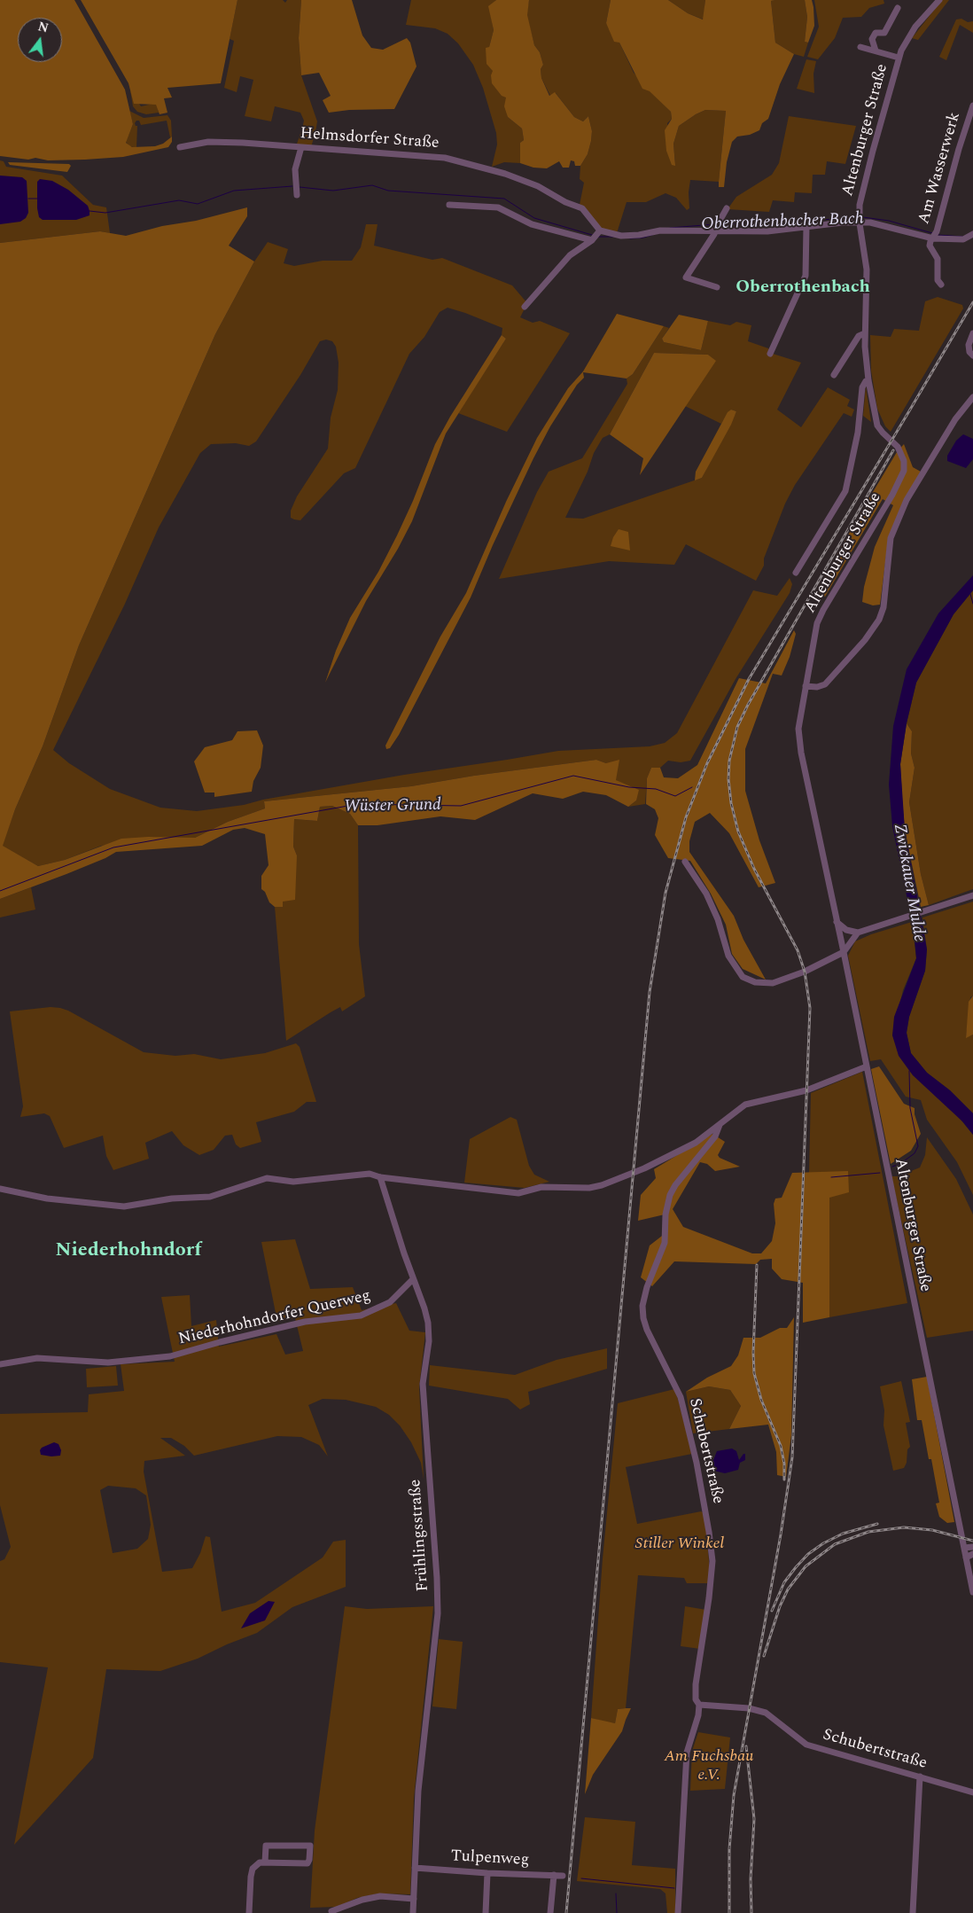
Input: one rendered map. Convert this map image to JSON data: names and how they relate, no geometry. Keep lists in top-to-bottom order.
{
  "streets": {
    "street": [
      "Altenburger Straße",
      "Helmsdorfer Straße",
      "Am Wasserwerk",
      "Niederhohndorfer Querweg",
      "Schubertstraße",
      "Frühlingsstraße",
      "Tulpenweg"
    ]
  },
  "crossings": [
    ["Niederhohndorfer Querweg", "Frühlingsstraße"],
    ["Frühlingsstraße", "Tulpenweg"]
  ],
  "districts": ["Oberrothenbach", "Niederhohndorf"],
  "water": ["Oberrothenbacher Bach", "Wüster Grund", "Zwickauer Mulde"],
  "parks": ["Stiller Winkel", "Am Fuchsbau e.V."],
  "north": "top"
}
